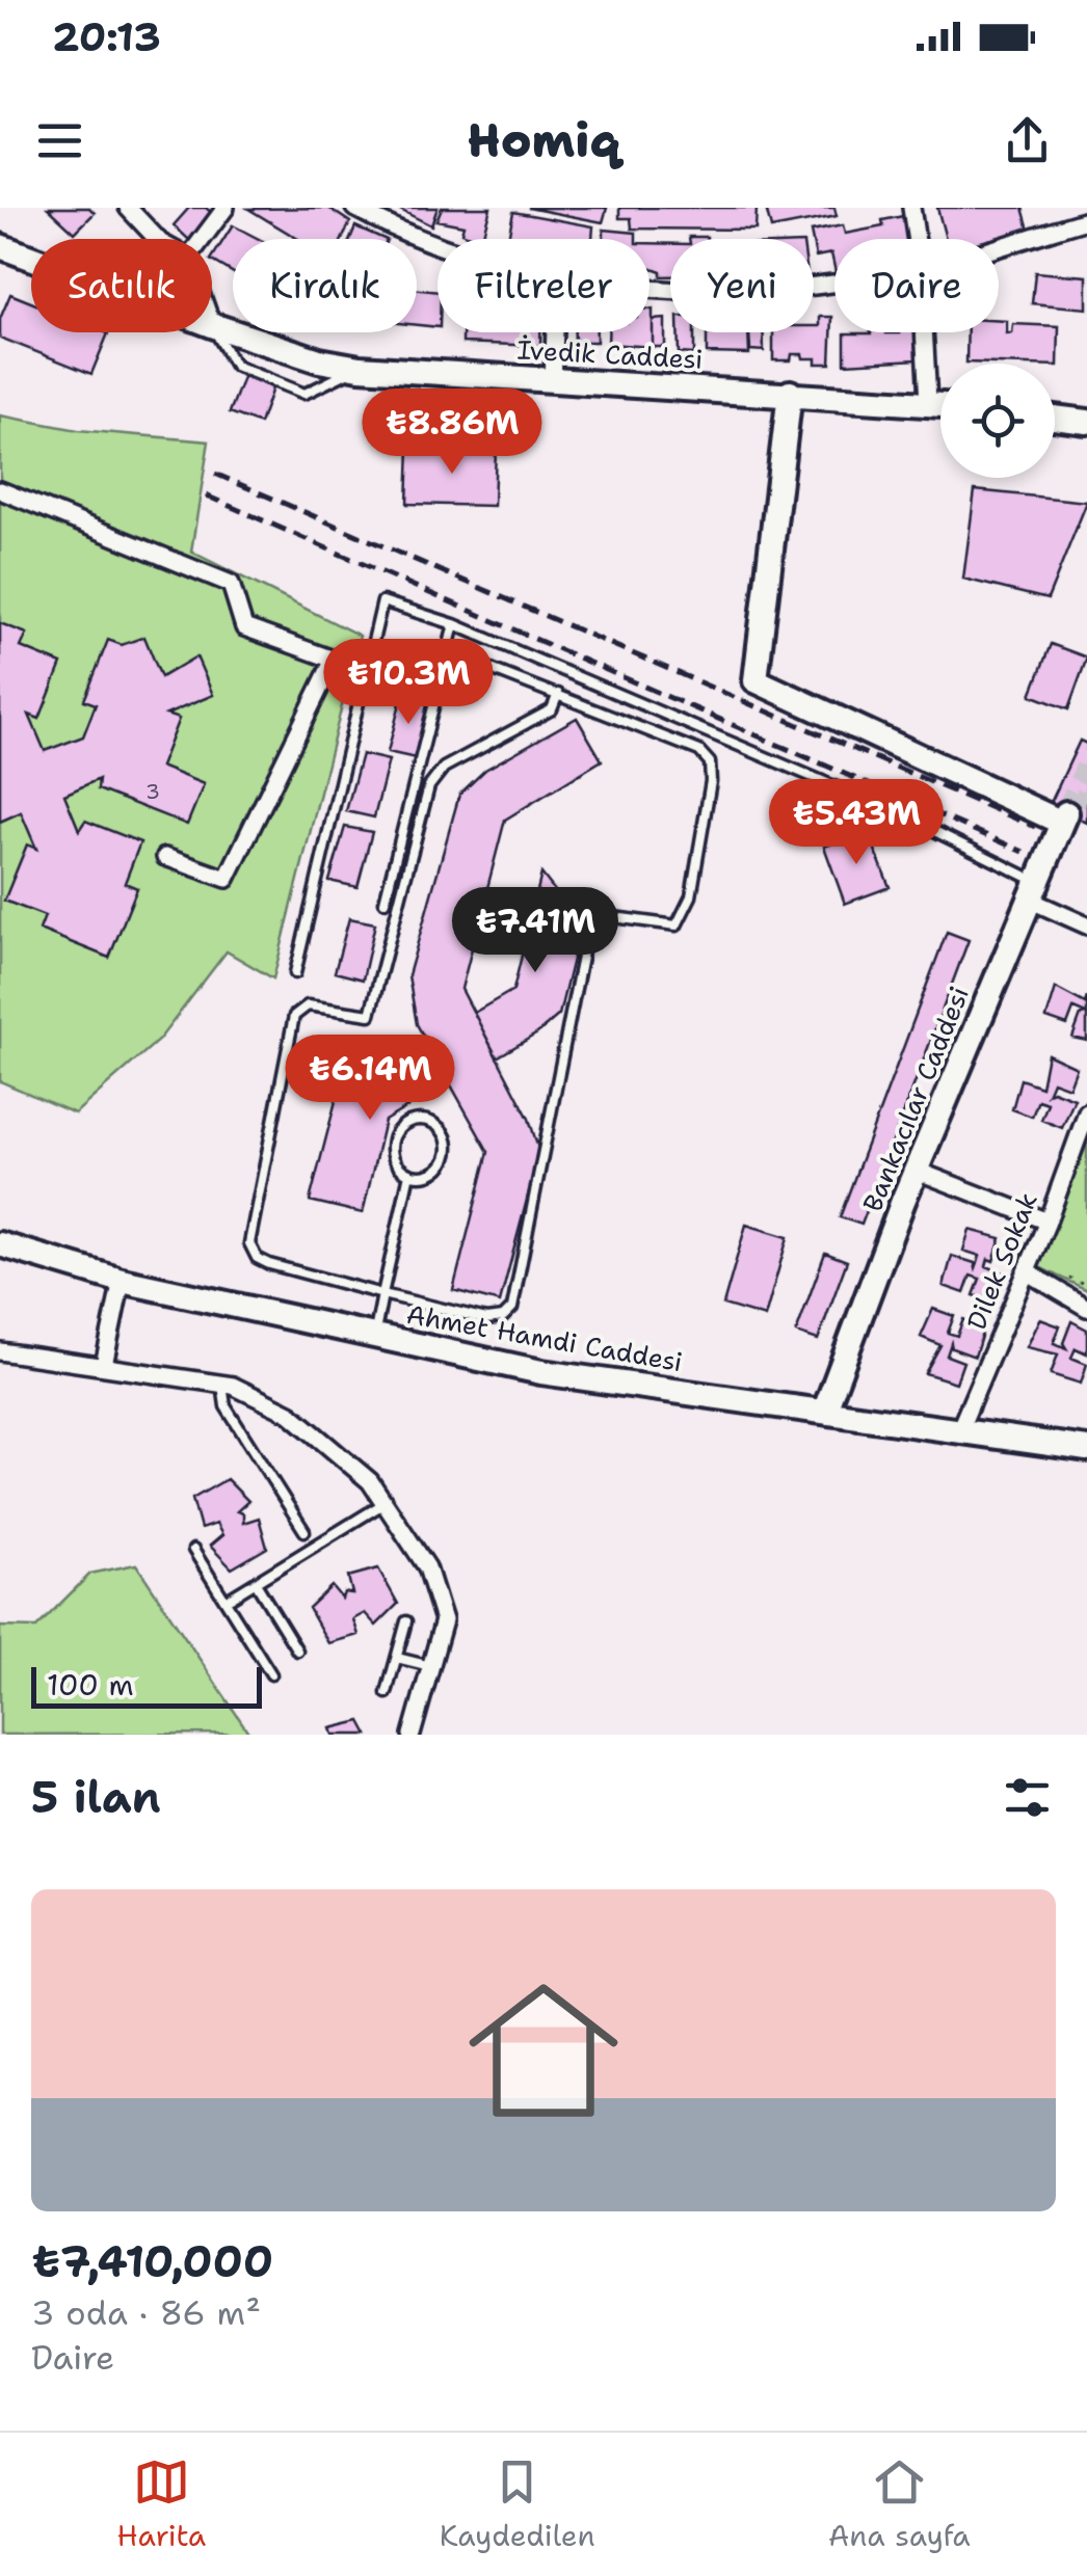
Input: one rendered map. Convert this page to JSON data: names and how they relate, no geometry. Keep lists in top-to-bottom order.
{
  "streets": {
    "street": [
      "İvedik Caddesi",
      "Bankacılar Caddesi",
      "Dilek Sokak",
      "Ahmet Hamdi Caddesi"
    ]
  },
  "crossings": [
    ["İvedik Caddesi", "Bankacılar Caddesi"],
    ["Bankacılar Caddesi", "Ahmet Hamdi Caddesi"],
    ["Dilek Sokak", "Ahmet Hamdi Caddesi"]
  ],
  "house_numbers": ["3"],
  "scale_bar": "100 m",
  "page": {
    "status": "20:13",
    "header": "Homiq",
    "chip": [
      "Satılık",
      "Kiralık",
      "Filtreler",
      "Yeni",
      "Daire"
    ],
    "price": [
      "₺8.86M",
      "₺10.3M",
      "₺5.43M",
      "₺7.41M",
      "₺6.14M"
    ],
    "scale": "100 m",
    "heading": "5 ilan",
    "list": [
      {
        "name": "₺7,410,000",
        "note": "3 oda · 86 m² · Daire"
      }
    ],
    "tabs": ["Harita", "Kaydedilen", "Ana sayfa"]
  }
}
